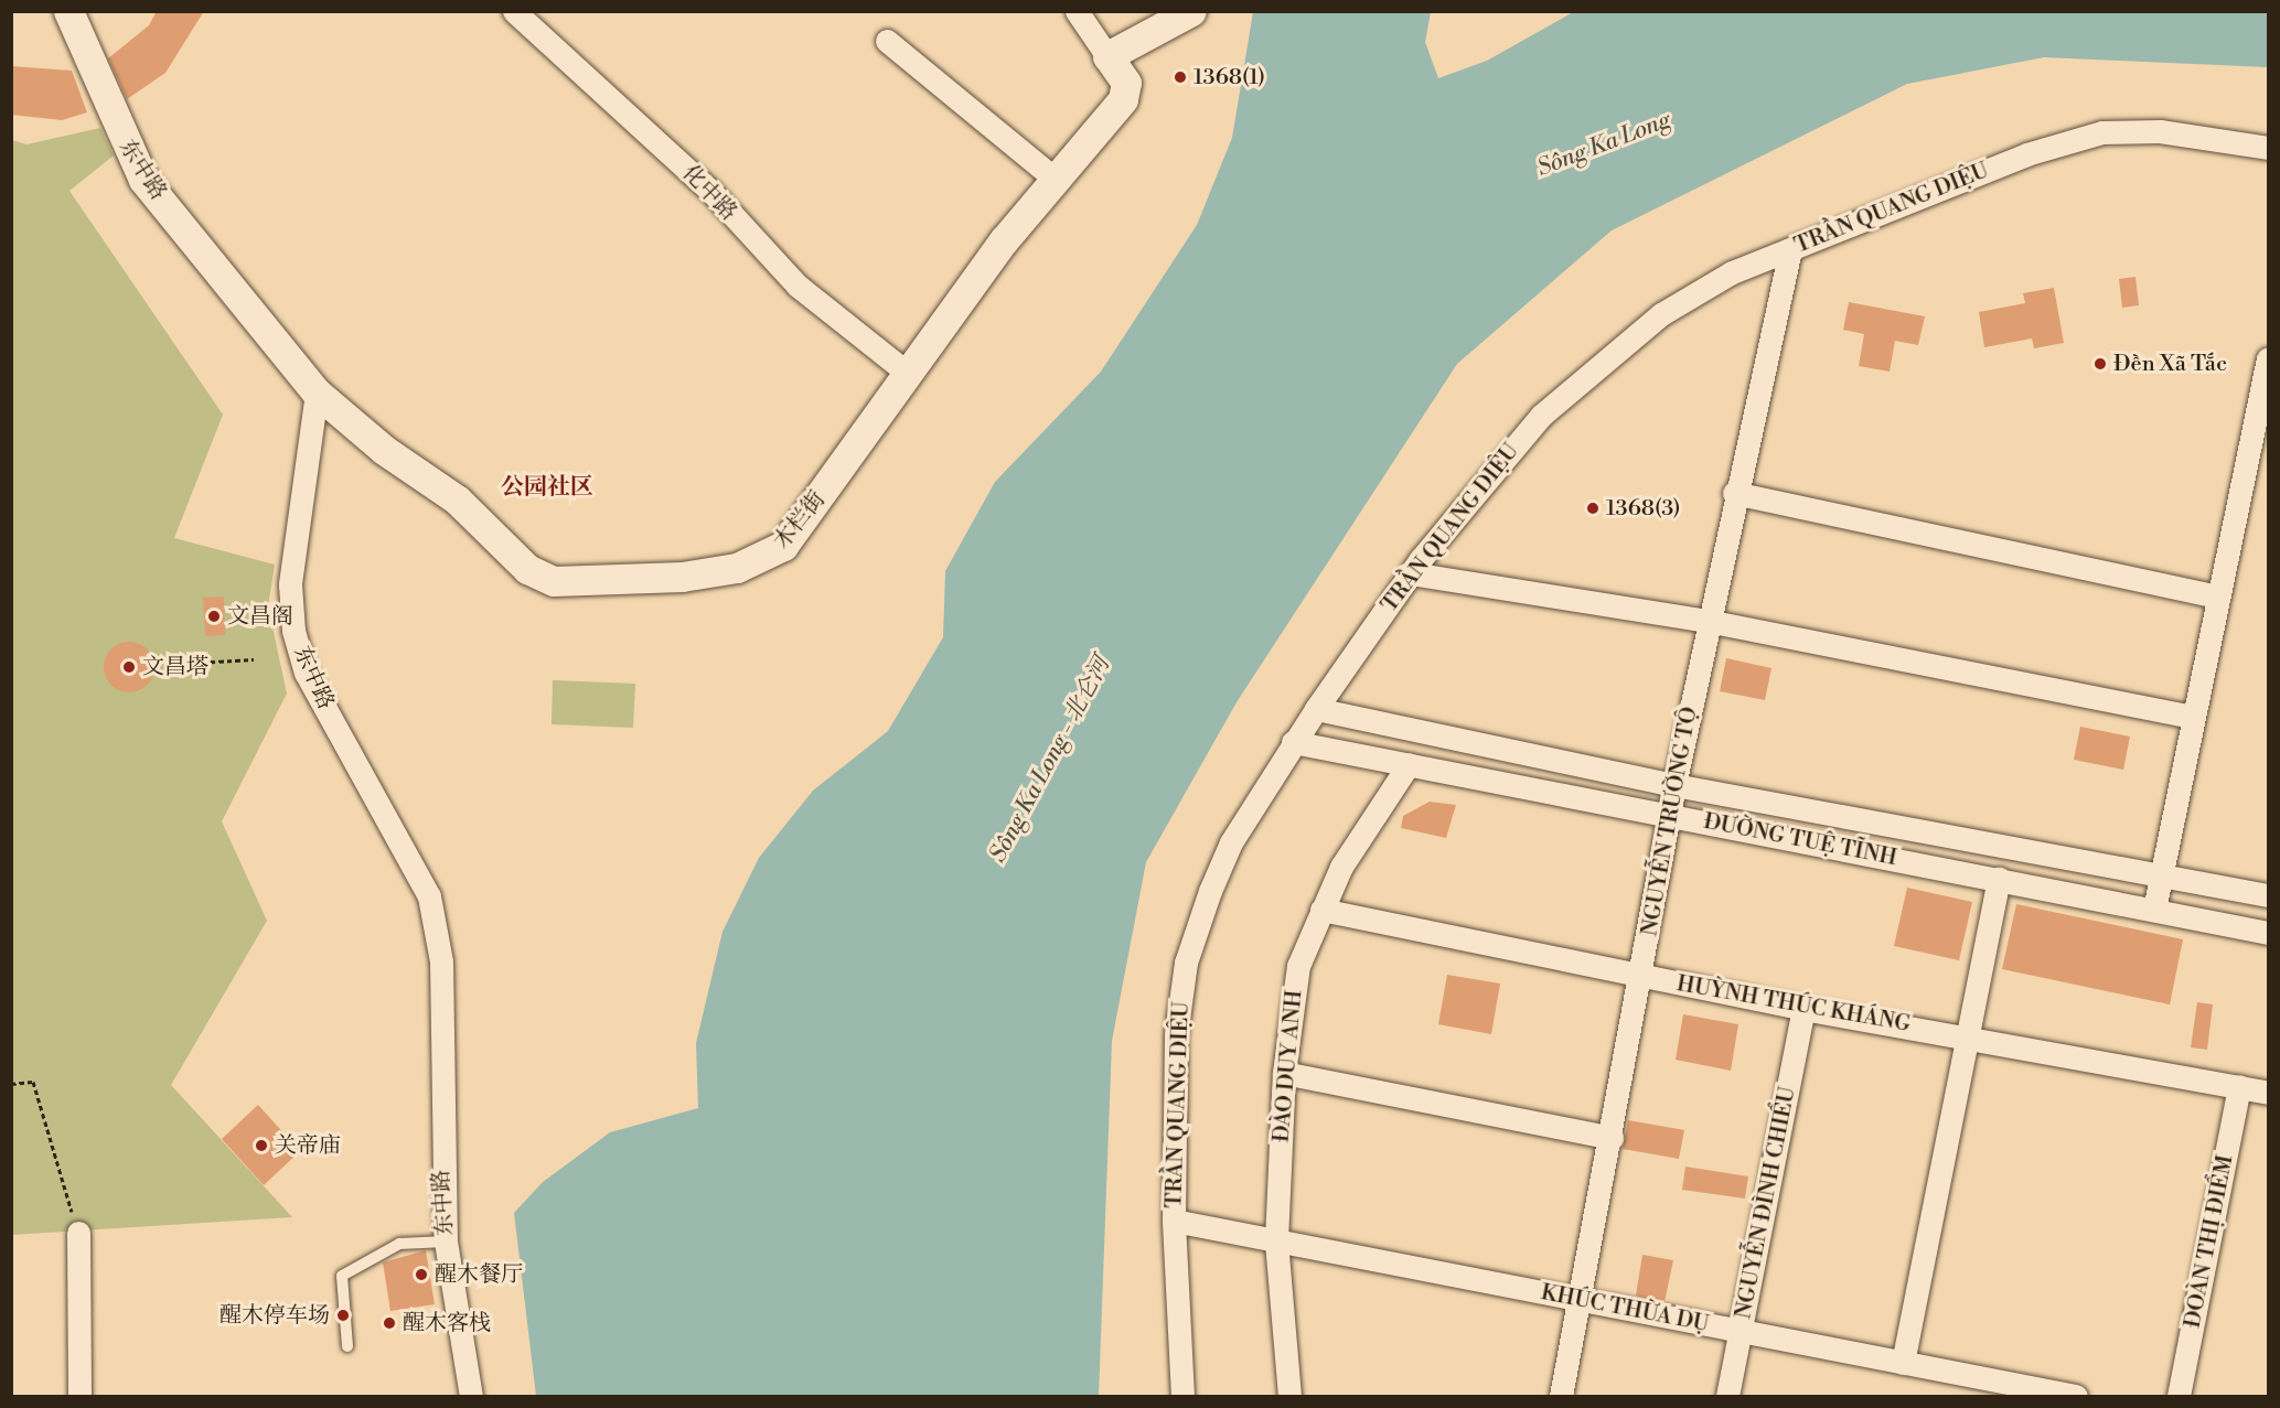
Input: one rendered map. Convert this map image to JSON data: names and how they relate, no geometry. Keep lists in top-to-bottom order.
{
  "streets": {
    "street": [
      "东中路",
      "化中路",
      "TRẦN QUANG DIỆU",
      "木栏街",
      "NGUYỄN TRƯỜNG TỘ",
      "ĐƯỜNG TUỆ TĨNH",
      "HUỲNH THÚC KHÁNG",
      "ĐÀO DUY ANH",
      "NGUYỄN ĐÌNH CHIỂU",
      "ĐOÀN THỊ ĐIỂM",
      "KHÚC THỪA DỤ"
    ]
  },
  "crossings": [
    ["东中路", "木栏街"],
    ["化中路", "木栏街"],
    ["TRẦN QUANG DIỆU", "NGUYỄN TRƯỜNG TỘ"],
    ["TRẦN QUANG DIỆU", "ĐƯỜNG TUỆ TĨNH"],
    ["TRẦN QUANG DIỆU", "KHÚC THỪA DỤ"],
    ["NGUYỄN TRƯỜNG TỘ", "ĐƯỜNG TUỆ TĨNH"],
    ["NGUYỄN TRƯỜNG TỘ", "HUỲNH THÚC KHÁNG"],
    ["NGUYỄN TRƯỜNG TỘ", "KHÚC THỪA DỤ"],
    ["ĐƯỜNG TUỆ TĨNH", "ĐÀO DUY ANH"],
    ["HUỲNH THÚC KHÁNG", "ĐÀO DUY ANH"],
    ["HUỲNH THÚC KHÁNG", "NGUYỄN ĐÌNH CHIỂU"],
    ["HUỲNH THÚC KHÁNG", "ĐOÀN THỊ ĐIỂM"],
    ["ĐÀO DUY ANH", "KHÚC THỪA DỤ"],
    ["NGUYỄN ĐÌNH CHIỂU", "KHÚC THỪA DỤ"]
  ],
  "districts": ["公园社区"],
  "water": ["Sông Ka Long", "Sông Ka Long - 北仑河"],
  "places": [
    "1368(1)",
    "Đền Xã Tắc",
    "1368(3)",
    "文昌阁",
    "文昌塔",
    "关帝庙",
    "醒木餐厅",
    "醒木停车场",
    "醒木客栈"
  ]
}
